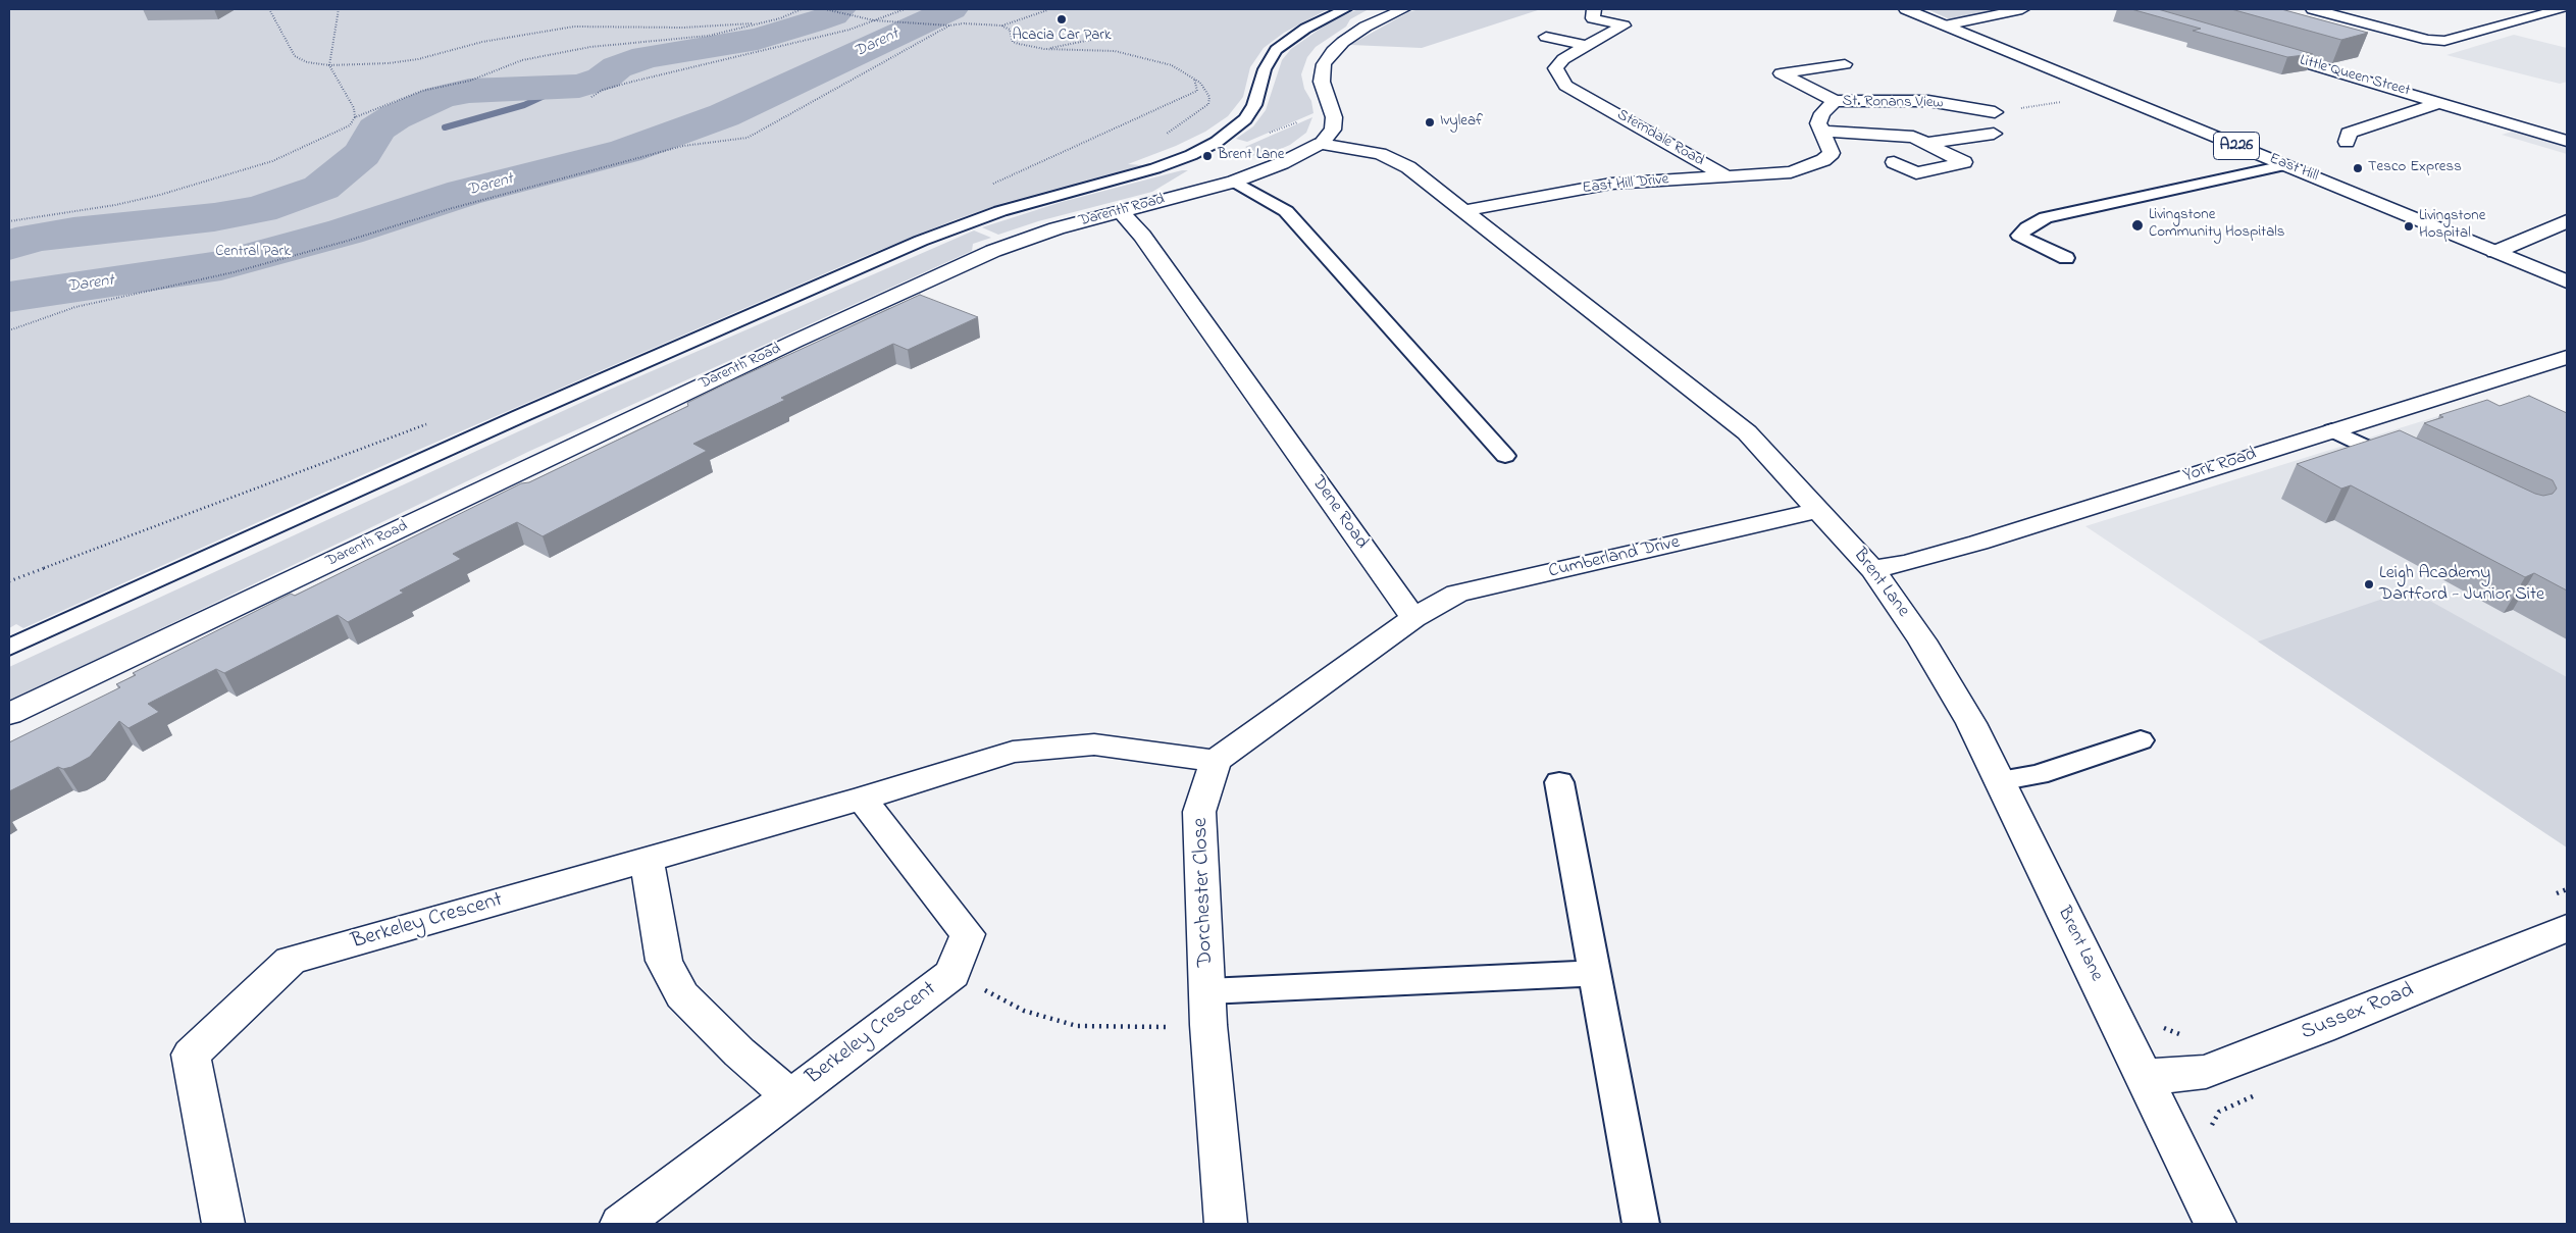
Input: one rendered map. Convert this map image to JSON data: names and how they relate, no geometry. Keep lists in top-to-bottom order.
{
  "streets": {
    "street": [
      "Little Queen Street",
      "St. Ronans View",
      "Sterndale Road",
      "A226",
      "East Hill",
      "East Hill Drive",
      "Darenth Road",
      "York Road",
      "Dene Road",
      "Cumberland Drive",
      "Brent Lane",
      "Dorchester Close",
      "Berkeley Crescent",
      "Sussex Road"
    ]
  },
  "crossings": [
    ["St. Ronans View", "East Hill Drive"],
    ["Sterndale Road", "East Hill Drive"],
    ["East Hill Drive", "Brent Lane"],
    ["Darenth Road", "Dene Road"],
    ["Darenth Road", "Brent Lane"],
    ["York Road", "Brent Lane"],
    ["Dene Road", "Cumberland Drive"],
    ["Cumberland Drive", "Brent Lane"],
    ["Brent Lane", "Sussex Road"],
    ["Dorchester Close", "Berkeley Crescent"]
  ],
  "water": ["Darent"],
  "parks": ["Central Park"],
  "places": [
    "Acacia Car Park",
    "Ivyleaf",
    "Brent Lane",
    "Tesco Express",
    "Livingstone Community Hospitals",
    "Livingstone Hospital",
    "Leigh Academy Dartford - Junior Site"
  ]
}
